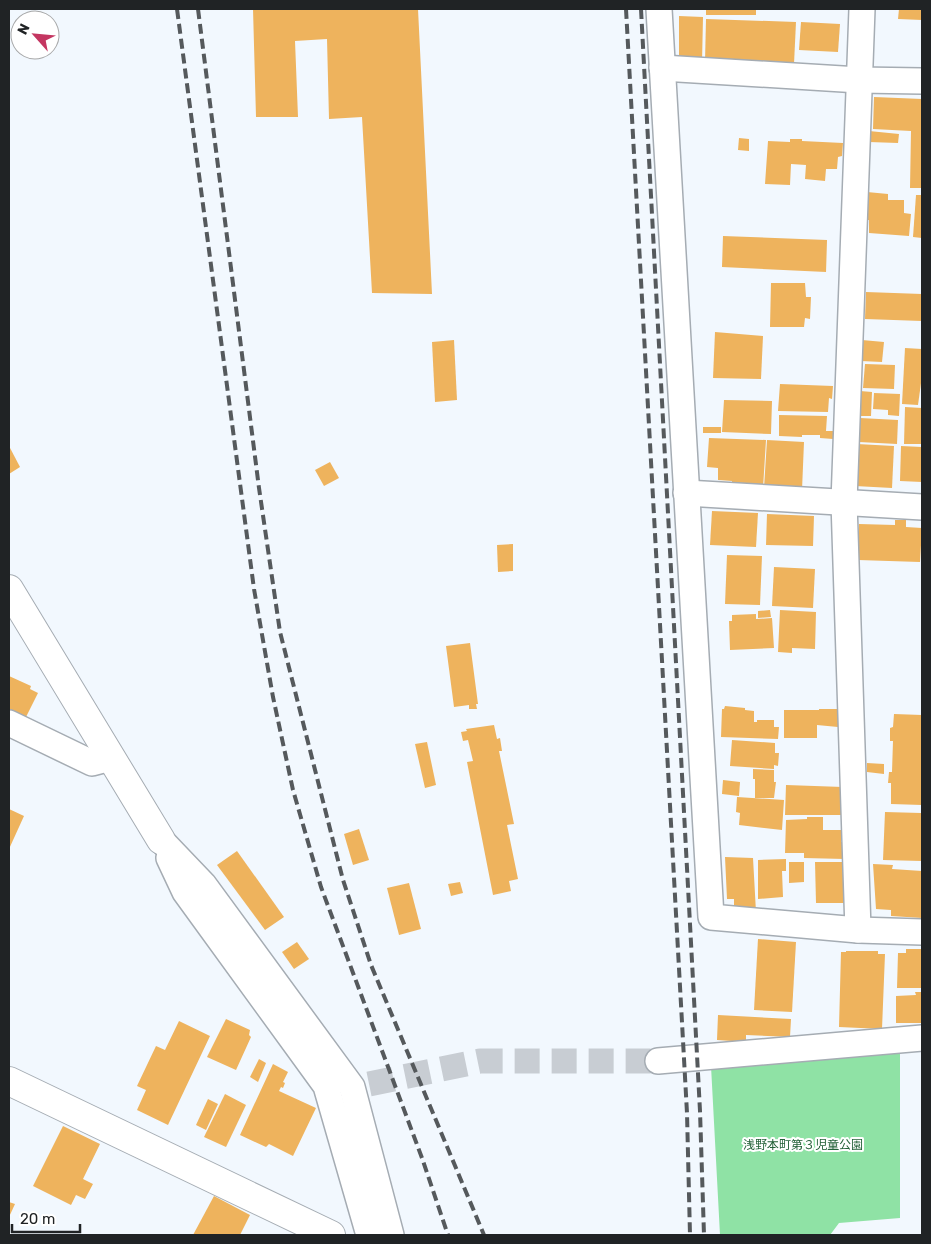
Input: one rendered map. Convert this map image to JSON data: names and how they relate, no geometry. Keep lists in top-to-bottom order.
{
  "parks": ["浅野本町第３児童公園"],
  "scale_bar": "20 m",
  "north": "top left"
}
